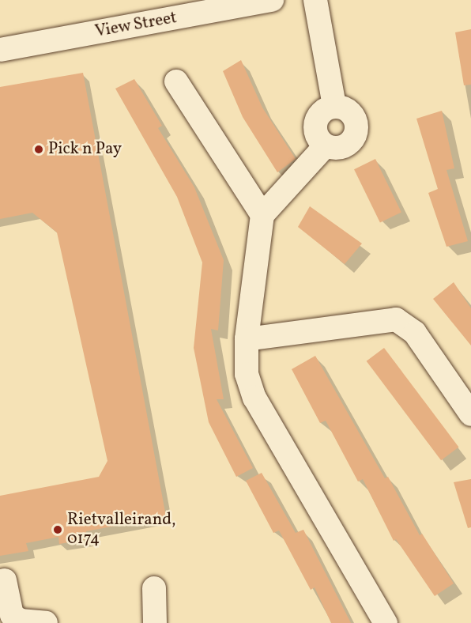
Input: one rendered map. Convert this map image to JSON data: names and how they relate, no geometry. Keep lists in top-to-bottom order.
{
  "streets": {
    "street": ["View Street"]
  },
  "places": ["Pick n Pay", "Rietvalleirand, 0174"]
}
